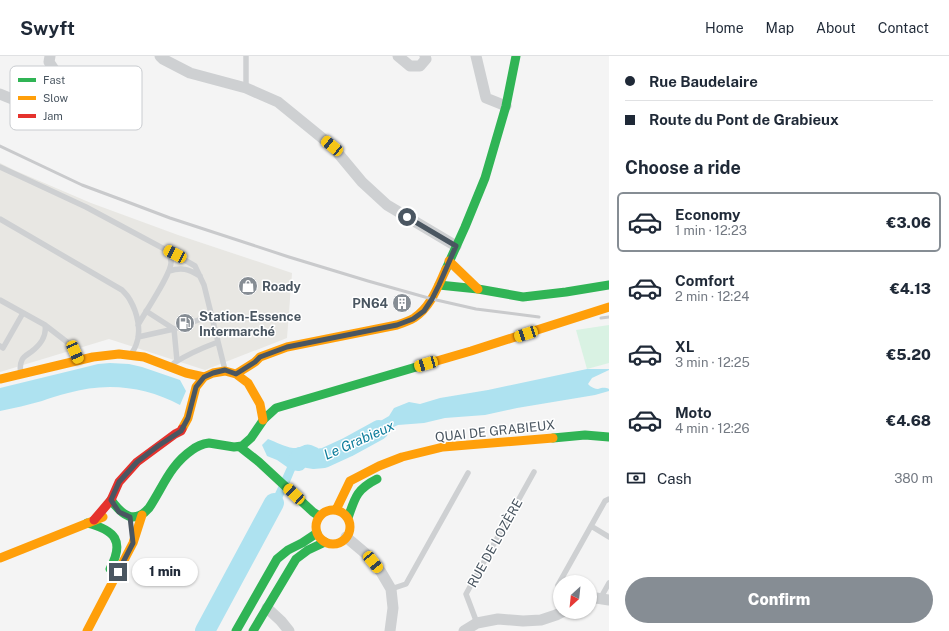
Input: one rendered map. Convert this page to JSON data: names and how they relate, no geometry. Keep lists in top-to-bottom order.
{
  "streets": {
    "main road": ["QUAI DE GRABIEUX"],
    "lane": ["RUE DE LOZÈRE"]
  },
  "water": ["Le Grabieux"],
  "places": {
    "shop": ["Roady"],
    "building": ["PN64"],
    "fuel station": ["Station-Essence Intermarché"]
  },
  "legend": ["Fast", "Slow", "Jam"],
  "north": "bottom left",
  "page": {
    "header": "Swyft",
    "nav": [
      "Home",
      "Map",
      "About",
      "Contact"
    ],
    "banner": ["Rue Baudelaire", "Route du Pont de Grabieux"],
    "heading": "Choose a ride",
    "list": [
      {
        "name": "Economy",
        "note": "1 min · 12:23",
        "value": "€3.06"
      },
      {
        "name": "Comfort",
        "note": "2 min · 12:24",
        "value": "€4.13"
      },
      {
        "name": "XL",
        "note": "3 min · 12:25",
        "value": "€5.20"
      },
      {
        "name": "Moto",
        "note": "4 min · 12:26",
        "value": "€4.68"
      }
    ],
    "pay": ["Cash", "380 m"],
    "bubble": "1 min",
    "buttons": "Confirm"
  }
}
